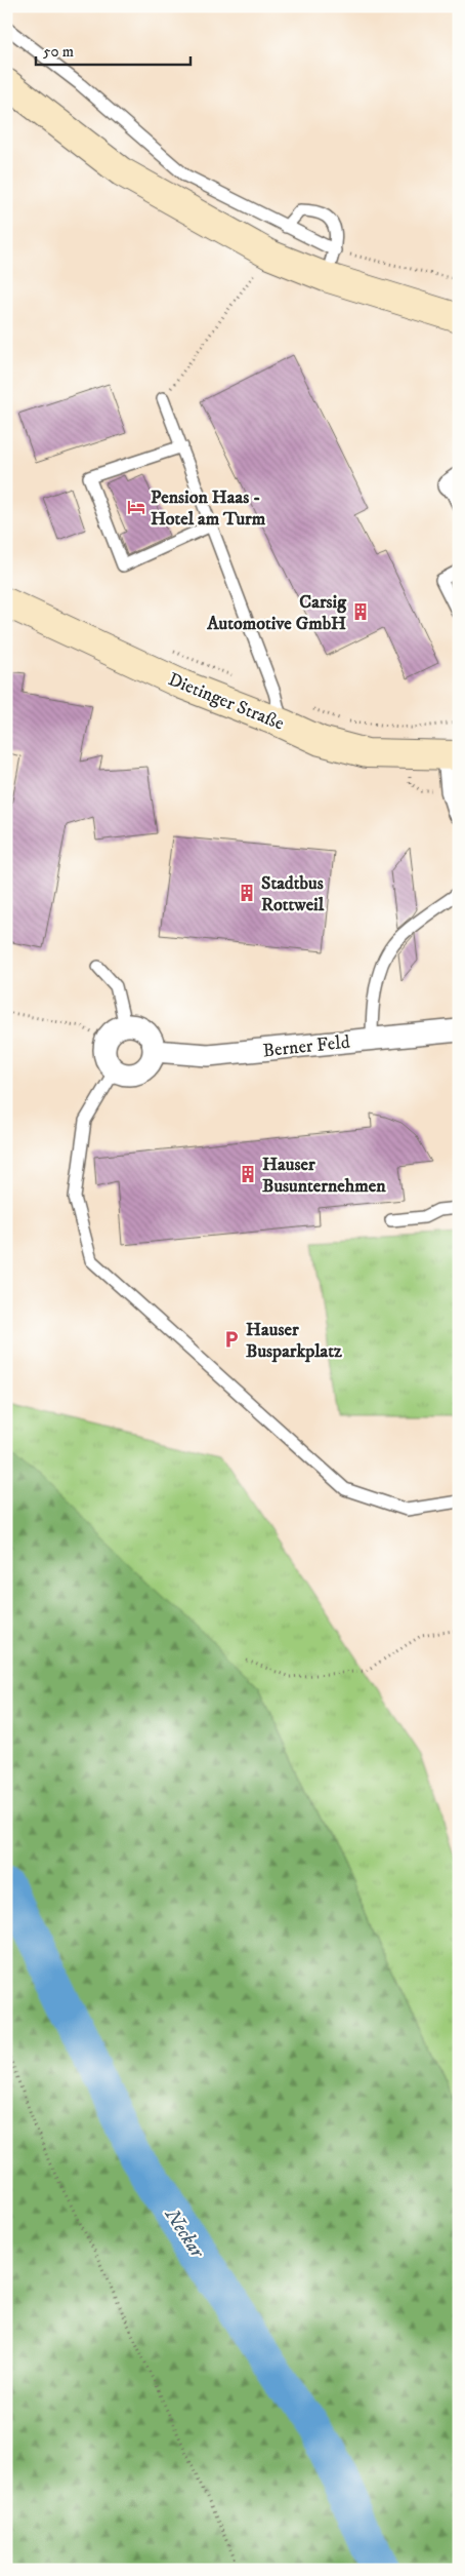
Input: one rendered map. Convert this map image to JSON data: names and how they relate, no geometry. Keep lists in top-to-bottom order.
{
  "streets": {
    "main road": ["Dietinger Straße"],
    "street": ["Berner Feld"]
  },
  "water": ["Neckar"],
  "places": {
    "hotel": ["Pension Haas - Hotel am Turm"],
    "building": ["Carsig Automotive GmbH", "Stadtbus Rottweil", "Hauser Busunternehmen"],
    "parking": ["Hauser Busparkplatz"]
  },
  "scale_bar": "50 m"
}
